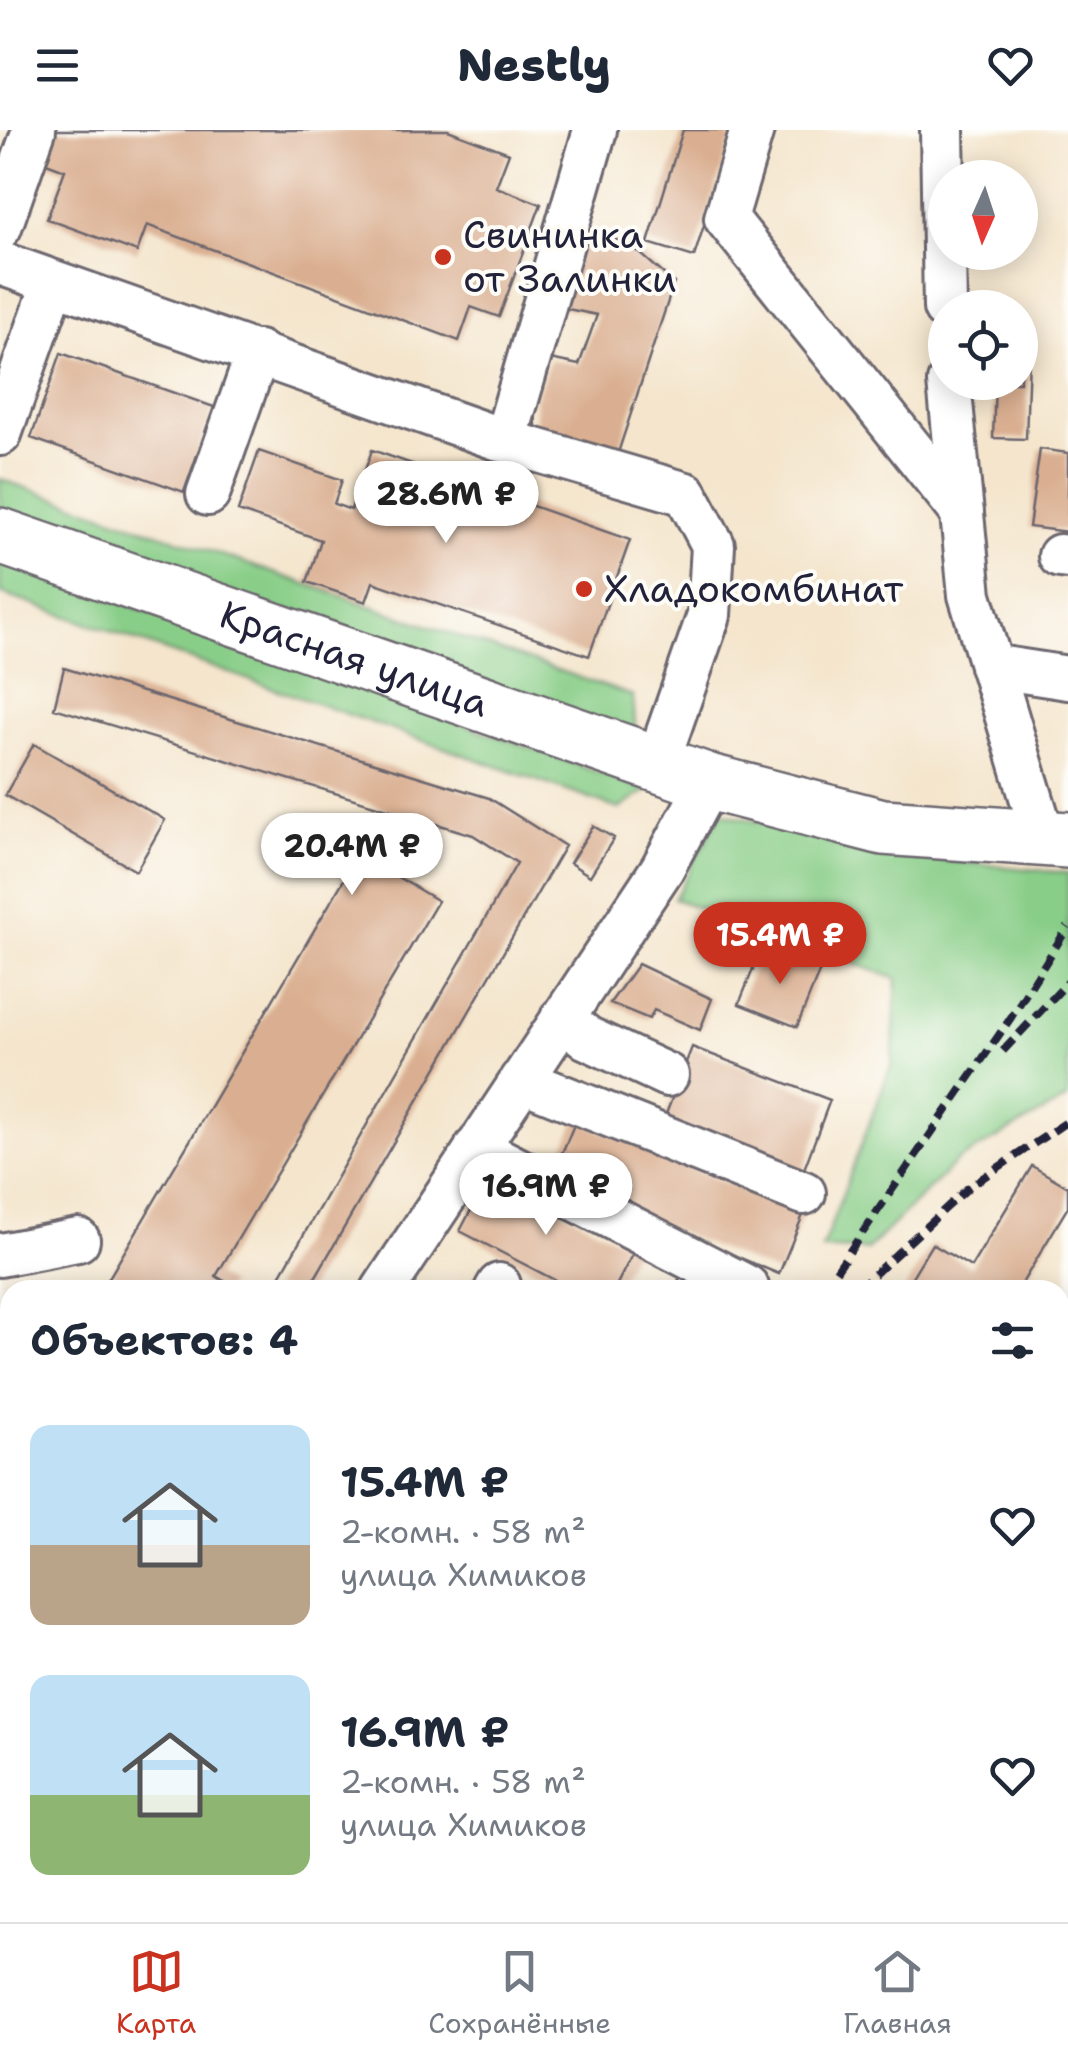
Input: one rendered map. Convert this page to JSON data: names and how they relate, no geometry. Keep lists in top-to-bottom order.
{
  "streets": {
    "main road": ["Красная улица"]
  },
  "places": ["Свининка от Залинки", "Хладокомбинат"],
  "north": "bottom",
  "page": {
    "header": "Nestly",
    "price": [
      "28.6M ₽",
      "20.4M ₽",
      "15.4M ₽",
      "16.9M ₽"
    ],
    "heading": "Объектов: 4",
    "list": [
      {
        "name": "15.4M ₽",
        "note": "2-комн. · 58 m² · улица Химиков"
      },
      {
        "name": "16.9M ₽",
        "note": "2-комн. · 58 m² · улица Химиков"
      }
    ],
    "tabs": ["Карта", "Сохранённые", "Главная"]
  }
}
